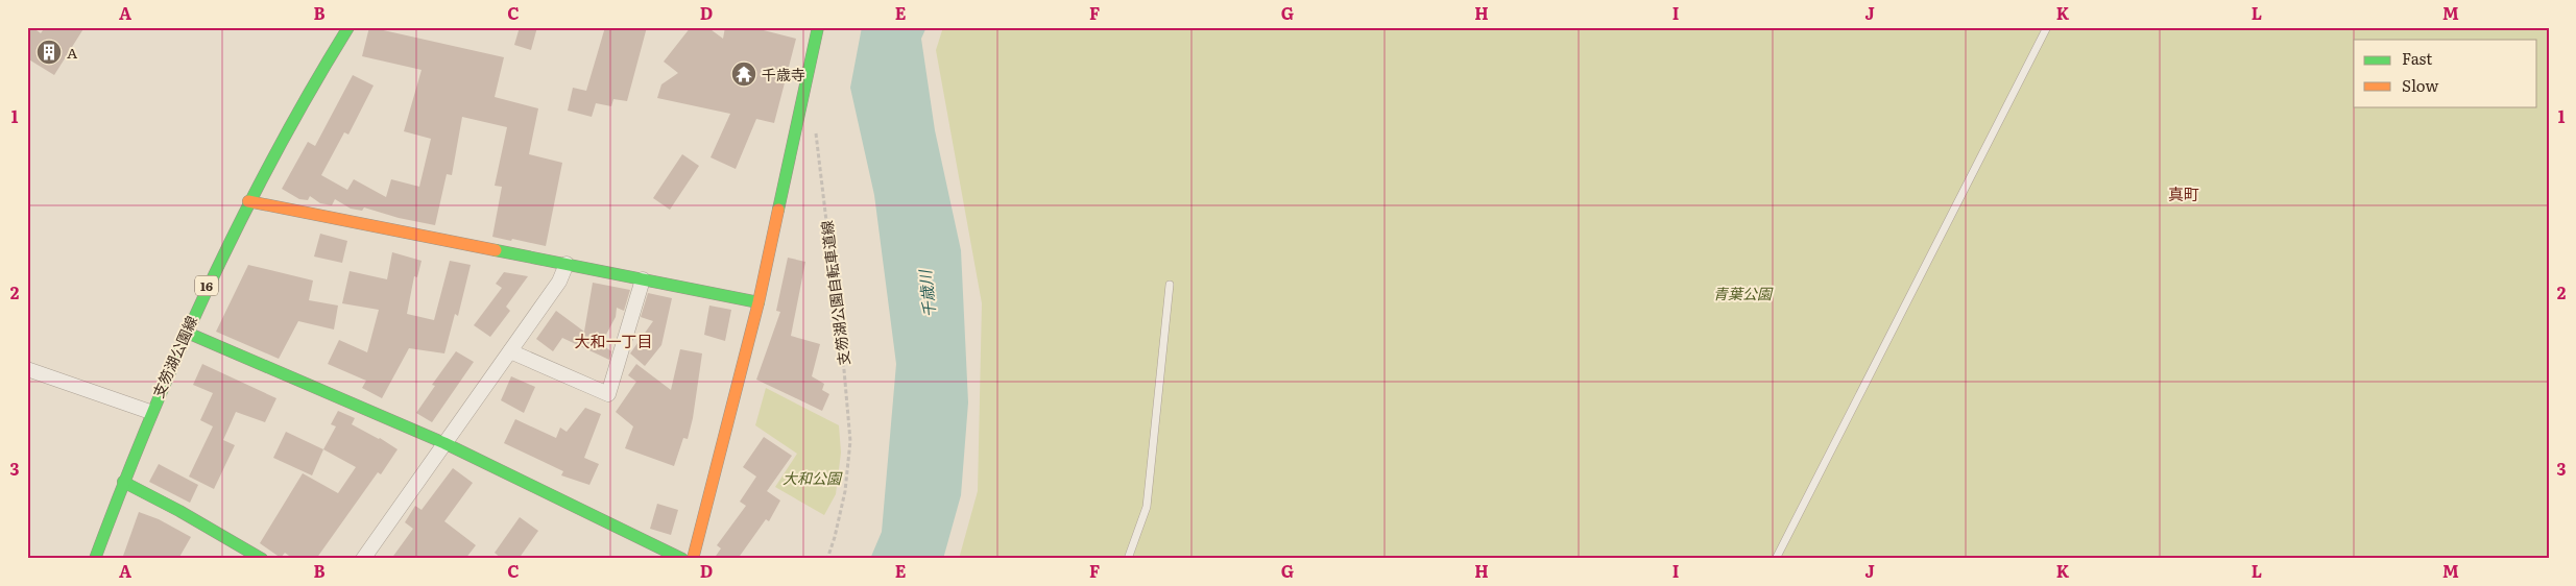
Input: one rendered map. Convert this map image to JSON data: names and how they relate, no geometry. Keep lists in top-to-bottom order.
{
  "streets": {
    "street": ["16", "支笏湖公園線"],
    "path": ["支笏湖公園自転車道線"]
  },
  "districts": ["真町", "大和一丁目"],
  "water": ["千歳川"],
  "parks": ["青葉公園", "大和公園"],
  "places": {
    "building": ["A"],
    "temple": ["千歳寺"]
  },
  "legend": ["Fast", "Slow"],
  "grid": {
    "columns": [
      "A",
      "B",
      "C",
      "D",
      "E",
      "F",
      "G",
      "H",
      "I",
      "J",
      "K",
      "L",
      "M"
    ],
    "rows": ["1", "2", "3"]
  }
}
